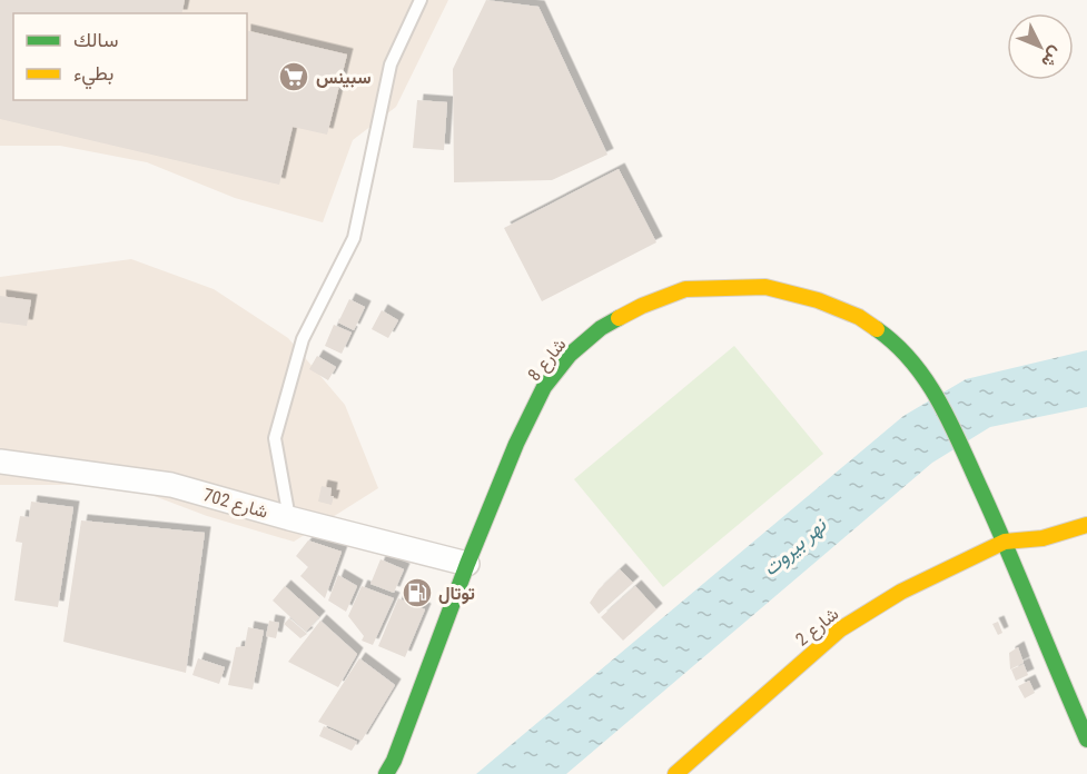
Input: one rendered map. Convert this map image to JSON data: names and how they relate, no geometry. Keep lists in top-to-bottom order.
{
  "streets": {
    "street": ["شارع 8", "شارع 702", "شارع 2"]
  },
  "crossings": [
    ["شارع 8", "شارع 702"],
    ["شارع 8", "شارع 2"]
  ],
  "water": ["نهر بيروت"],
  "places": {
    "supermarket": ["سبينس"],
    "fuel station": ["توتال"]
  },
  "legend": ["سالك", "بطيء"],
  "north": "bottom right"
}
